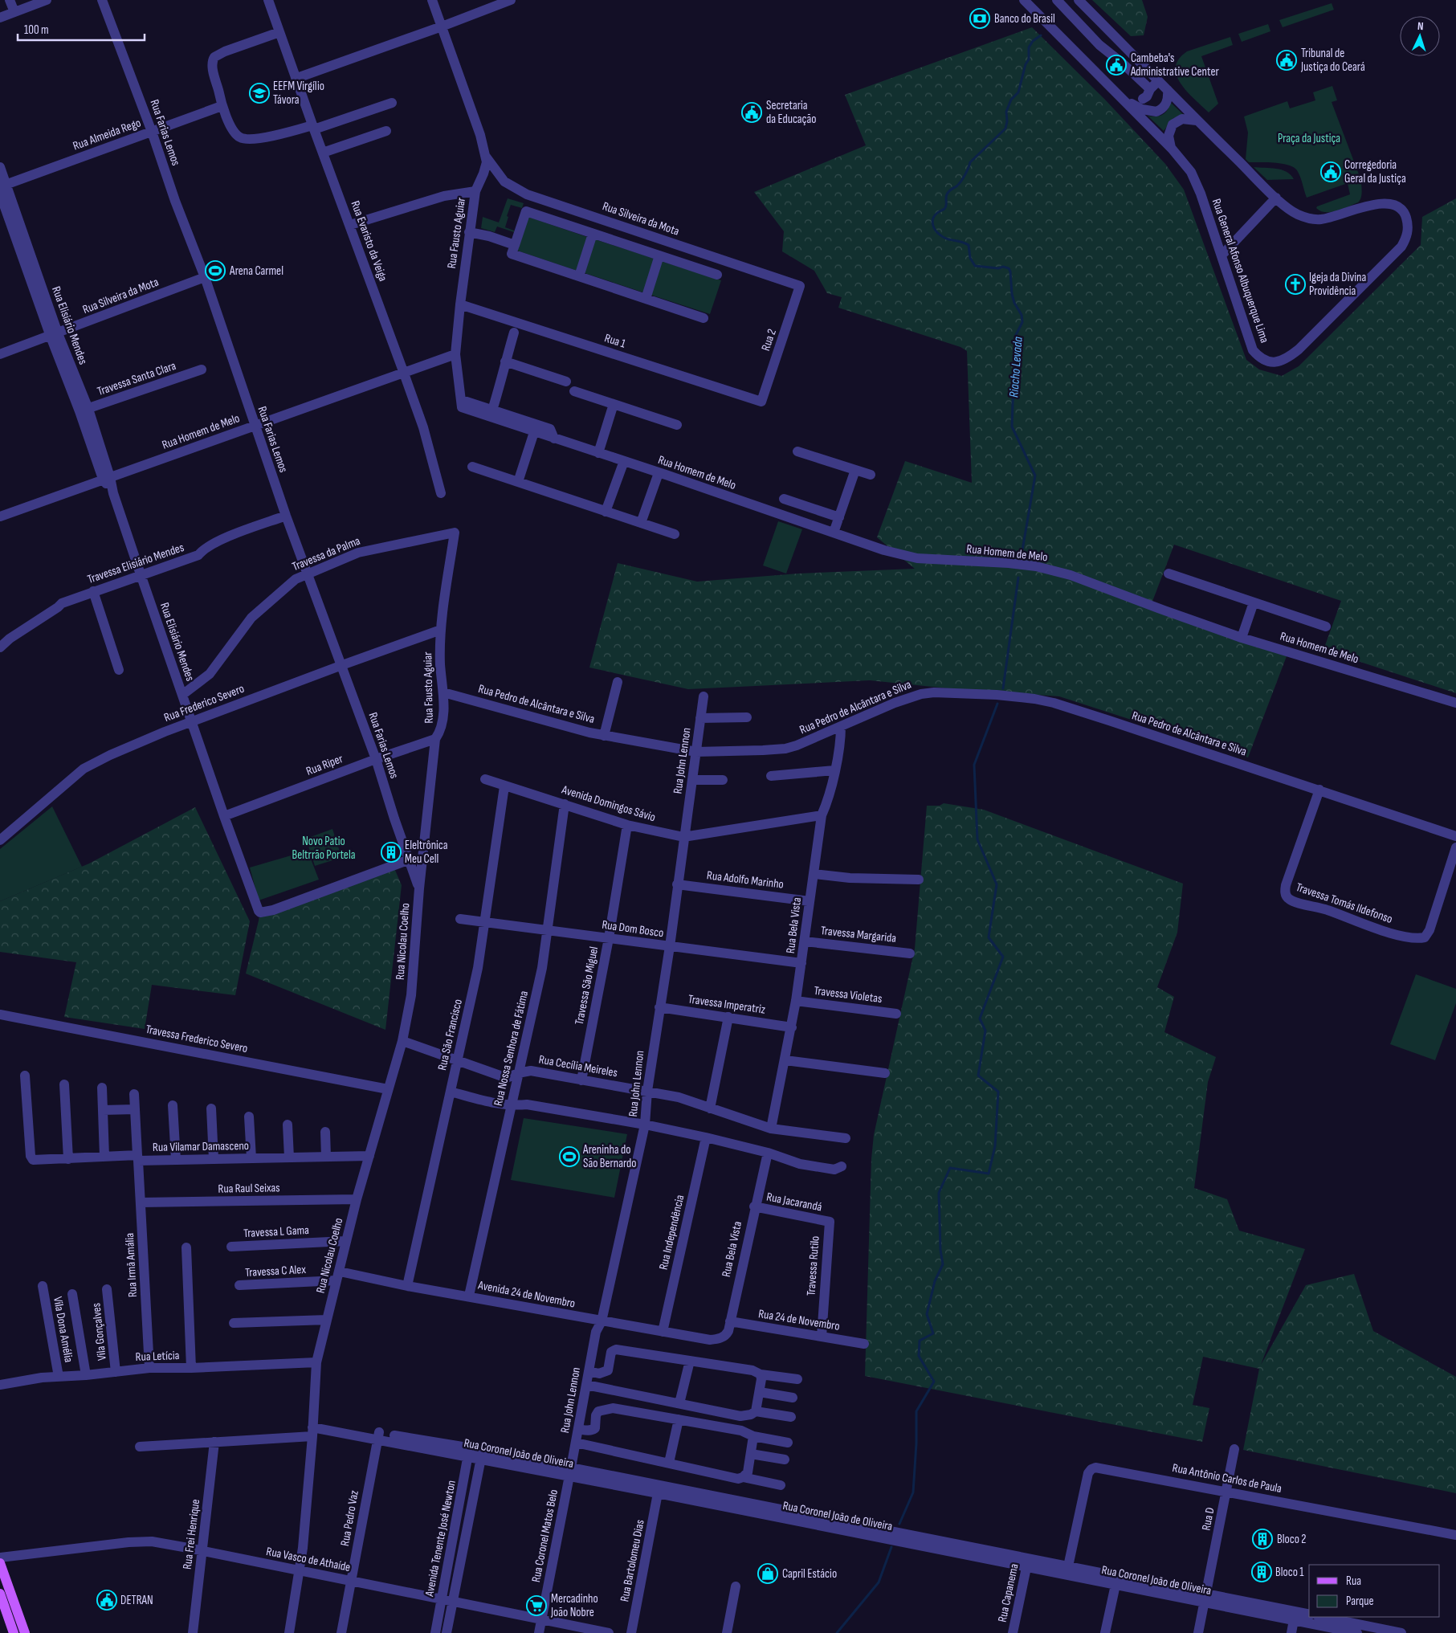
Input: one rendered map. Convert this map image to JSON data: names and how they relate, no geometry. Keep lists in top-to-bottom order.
{
  "streets": {
    "street": [
      "Rua Farias Lemos",
      "Rua Almeida Rego",
      "Rua Silveira da Mota",
      "Rua Fausto Aguiar",
      "Rua Evaristo da Veiga",
      "Rua General Afonso Albuquerque Lima",
      "Rua Elisiário Mendes",
      "Rua 2",
      "Rua 1",
      "Travessa Santa Clara",
      "Rua Homem de Melo",
      "Travessa da Palma",
      "Travessa Elisiário Mendes",
      "Rua Frederico Severo",
      "Rua Pedro de Alcântara e Silva",
      "Rua John Lennon",
      "Rua Riper",
      "Avenida Domingos Sávio",
      "Rua Adolfo Marinho",
      "Travessa Tomás Ildefonso",
      "Rua Bela Vista",
      "Rua Dom Bosco",
      "Travessa Margarida",
      "Rua Nicolau Coelho",
      "Travessa São Miguel",
      "Travessa Violetas",
      "Travessa Imperatriz",
      "Rua São Francisco",
      "Travessa Frederico Severo",
      "Rua Nossa Senhora de Fátima",
      "Rua Cecília Meireles",
      "Rua Vilamar Damasceno",
      "Rua Raul Seixas",
      "Rua Jacarandá",
      "Travessa L Gama",
      "Rua Independência",
      "Rua Irmã Amália",
      "Travessa Rutilo",
      "Travessa C Alex",
      "Avenida 24 de Novembro",
      "Rua 24 de Novembro",
      "Vila Dona Amélia",
      "Vila Gonçalves",
      "Rua Letícia",
      "Rua Coronel João de Oliveira",
      "Rua Antônio Carlos de Paula",
      "Rua Pedro Vaz",
      "Rua D",
      "Rua Frei Henrique",
      "Rua Coronel Matos Belo",
      "Avenida Tenente José Newton",
      "Rua Vasco de Athaíde",
      "Rua Bartolomeu Dias",
      "Rua Capanema"
    ]
  },
  "crossings": [
    ["Rua Farias Lemos", "Rua Almeida Rego"],
    ["Rua Farias Lemos", "Rua Silveira da Mota"],
    ["Rua Farias Lemos", "Rua Fausto Aguiar"],
    ["Rua Farias Lemos", "Rua Elisiário Mendes"],
    ["Rua Farias Lemos", "Rua Homem de Melo"],
    ["Rua Farias Lemos", "Travessa da Palma"],
    ["Rua Farias Lemos", "Travessa Elisiário Mendes"],
    ["Rua Farias Lemos", "Rua Frederico Severo"],
    ["Rua Farias Lemos", "Rua Riper"],
    ["Rua Farias Lemos", "Rua Nicolau Coelho"],
    ["Rua Almeida Rego", "Rua Elisiário Mendes"],
    ["Rua Silveira da Mota", "Rua Fausto Aguiar"],
    ["Rua Silveira da Mota", "Rua Elisiário Mendes"],
    ["Rua Silveira da Mota", "Rua 2"],
    ["Rua Fausto Aguiar", "Rua 1"],
    ["Rua Fausto Aguiar", "Rua Homem de Melo"],
    ["Rua Fausto Aguiar", "Travessa da Palma"],
    ["Rua Fausto Aguiar", "Rua Frederico Severo"],
    ["Rua Fausto Aguiar", "Rua Pedro de Alcântara e Silva"],
    ["Rua Fausto Aguiar", "Rua Riper"],
    ["Rua Fausto Aguiar", "Rua Nicolau Coelho"],
    ["Rua Evaristo da Veiga", "Rua Homem de Melo"],
    ["Rua Elisiário Mendes", "Travessa Santa Clara"],
    ["Rua Elisiário Mendes", "Rua Homem de Melo"],
    ["Rua Elisiário Mendes", "Travessa da Palma"],
    ["Rua Elisiário Mendes", "Travessa Elisiário Mendes"],
    ["Rua Elisiário Mendes", "Rua Frederico Severo"],
    ["Rua Elisiário Mendes", "Rua Riper"],
    ["Rua 2", "Rua 1"],
    ["Rua Pedro de Alcântara e Silva", "Rua John Lennon"],
    ["Rua Pedro de Alcântara e Silva", "Travessa Tomás Ildefonso"],
    ["Rua Pedro de Alcântara e Silva", "Rua Bela Vista"],
    ["Rua John Lennon", "Avenida Domingos Sávio"],
    ["Rua John Lennon", "Rua Adolfo Marinho"],
    ["Rua John Lennon", "Rua Dom Bosco"],
    ["Rua John Lennon", "Travessa Imperatriz"],
    ["Rua John Lennon", "Rua Cecília Meireles"],
    ["Rua John Lennon", "Avenida 24 de Novembro"],
    ["Rua John Lennon", "Rua Coronel João de Oliveira"],
    ["Rua John Lennon", "Rua Coronel Matos Belo"],
    ["Avenida Domingos Sávio", "Rua Bela Vista"],
    ["Avenida Domingos Sávio", "Travessa São Miguel"],
    ["Avenida Domingos Sávio", "Rua São Francisco"],
    ["Avenida Domingos Sávio", "Rua Nossa Senhora de Fátima"],
    ["Rua Adolfo Marinho", "Rua Bela Vista"],
    ["Rua Bela Vista", "Rua Dom Bosco"],
    ["Rua Bela Vista", "Travessa Margarida"],
    ["Rua Bela Vista", "Travessa Violetas"],
    ["Rua Bela Vista", "Travessa Imperatriz"],
    ["Rua Bela Vista", "Rua Cecília Meireles"],
    ["Rua Bela Vista", "Rua Jacarandá"],
    ["Rua Bela Vista", "Avenida 24 de Novembro"],
    ["Rua Bela Vista", "Rua 24 de Novembro"],
    ["Rua Dom Bosco", "Travessa São Miguel"],
    ["Rua Dom Bosco", "Rua São Francisco"],
    ["Rua Dom Bosco", "Rua Nossa Senhora de Fátima"],
    ["Rua Nicolau Coelho", "Travessa Frederico Severo"],
    ["Rua Nicolau Coelho", "Rua Cecília Meireles"],
    ["Rua Nicolau Coelho", "Rua Vilamar Damasceno"],
    ["Rua Nicolau Coelho", "Rua Raul Seixas"],
    ["Rua Nicolau Coelho", "Travessa L Gama"],
    ["Rua Nicolau Coelho", "Travessa C Alex"],
    ["Rua Nicolau Coelho", "Avenida 24 de Novembro"],
    ["Rua Nicolau Coelho", "Rua Letícia"],
    ["Rua Nicolau Coelho", "Rua Coronel João de Oliveira"],
    ["Rua Nicolau Coelho", "Rua Vasco de Athaíde"],
    ["Travessa São Miguel", "Rua Cecília Meireles"],
    ["Rua São Francisco", "Rua Cecília Meireles"],
    ["Rua São Francisco", "Avenida 24 de Novembro"],
    ["Rua Nossa Senhora de Fátima", "Rua Cecília Meireles"],
    ["Rua Nossa Senhora de Fátima", "Avenida 24 de Novembro"],
    ["Rua Vilamar Damasceno", "Rua Irmã Amália"],
    ["Rua Raul Seixas", "Rua Irmã Amália"],
    ["Rua Jacarandá", "Travessa Rutilo"],
    ["Rua Independência", "Avenida 24 de Novembro"],
    ["Rua Irmã Amália", "Rua Letícia"],
    ["Travessa Rutilo", "Rua 24 de Novembro"],
    ["Travessa C Alex", "Avenida 24 de Novembro"],
    ["Vila Dona Amélia", "Rua Letícia"],
    ["Vila Gonçalves", "Rua Letícia"],
    ["Rua Coronel João de Oliveira", "Rua Antônio Carlos de Paula"],
    ["Rua Coronel João de Oliveira", "Rua Pedro Vaz"],
    ["Rua Coronel João de Oliveira", "Rua D"],
    ["Rua Coronel João de Oliveira", "Rua Frei Henrique"],
    ["Rua Coronel João de Oliveira", "Rua Coronel Matos Belo"],
    ["Rua Coronel João de Oliveira", "Avenida Tenente José Newton"],
    ["Rua Coronel João de Oliveira", "Rua Bartolomeu Dias"],
    ["Rua Coronel João de Oliveira", "Rua Capanema"],
    ["Rua Antônio Carlos de Paula", "Rua D"],
    ["Rua Pedro Vaz", "Rua Vasco de Athaíde"],
    ["Rua Frei Henrique", "Rua Vasco de Athaíde"],
    ["Rua Coronel Matos Belo", "Rua Vasco de Athaíde"],
    ["Avenida Tenente José Newton", "Rua Vasco de Athaíde"]
  ],
  "water": ["Riacho Levada"],
  "parks": ["Praça da Justiça", "Novo Patio Beltrrão Portela"],
  "places": {
    "bank": ["Banco do Brasil"],
    "public building": [
      "Tribunal de Justiça do Ceará",
      "Cambeba's Administrative Center",
      "Secretaria da Educação",
      "Corregedoria Geral da Justiça",
      "DETRAN"
    ],
    "school or university": ["EEFM Virgílio Távora"],
    "sports": ["Arena Carmel", "Areninha do São Bernardo"],
    "church": ["Igeja da Divina Providência"],
    "building": ["Eleltrônica Meu Cell", "Bloco 2", "Bloco 1"],
    "shop": ["Capril Estácio"],
    "supermarket": ["Mercadinho João Nobre"]
  },
  "legend": ["Rua", "Parque"],
  "scale_bar": "100 m",
  "north": "top"
}
